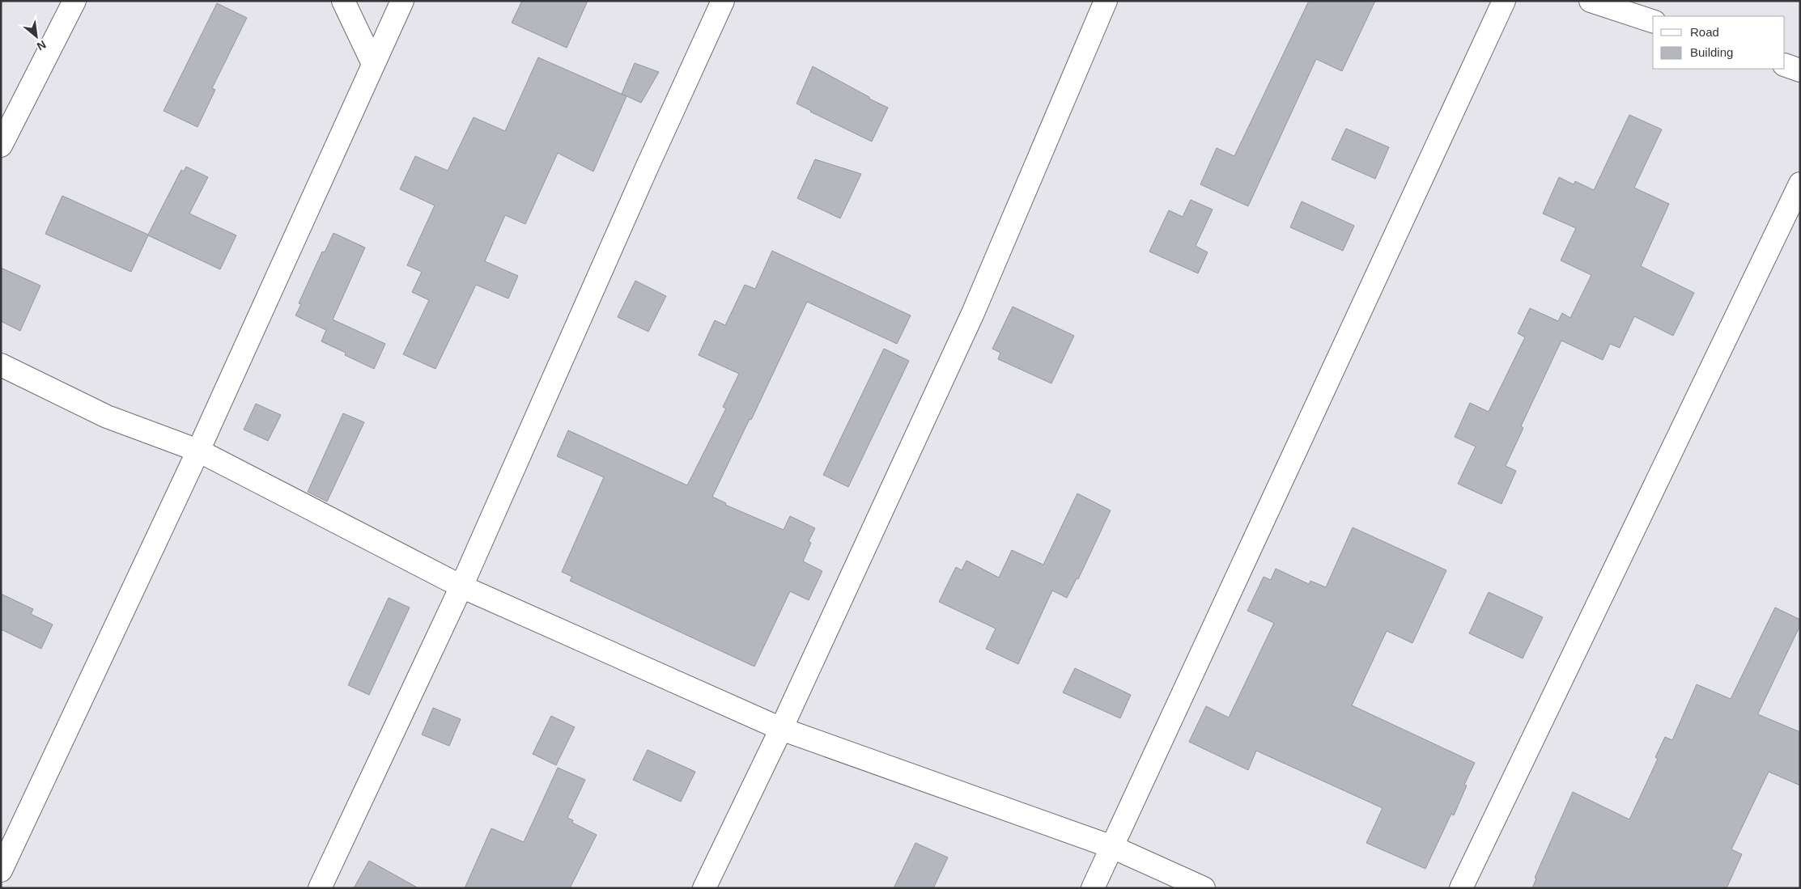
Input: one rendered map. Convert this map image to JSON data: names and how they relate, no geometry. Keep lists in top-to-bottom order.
{
  "legend": ["Road", "Building"],
  "north": "bottom right"
}
